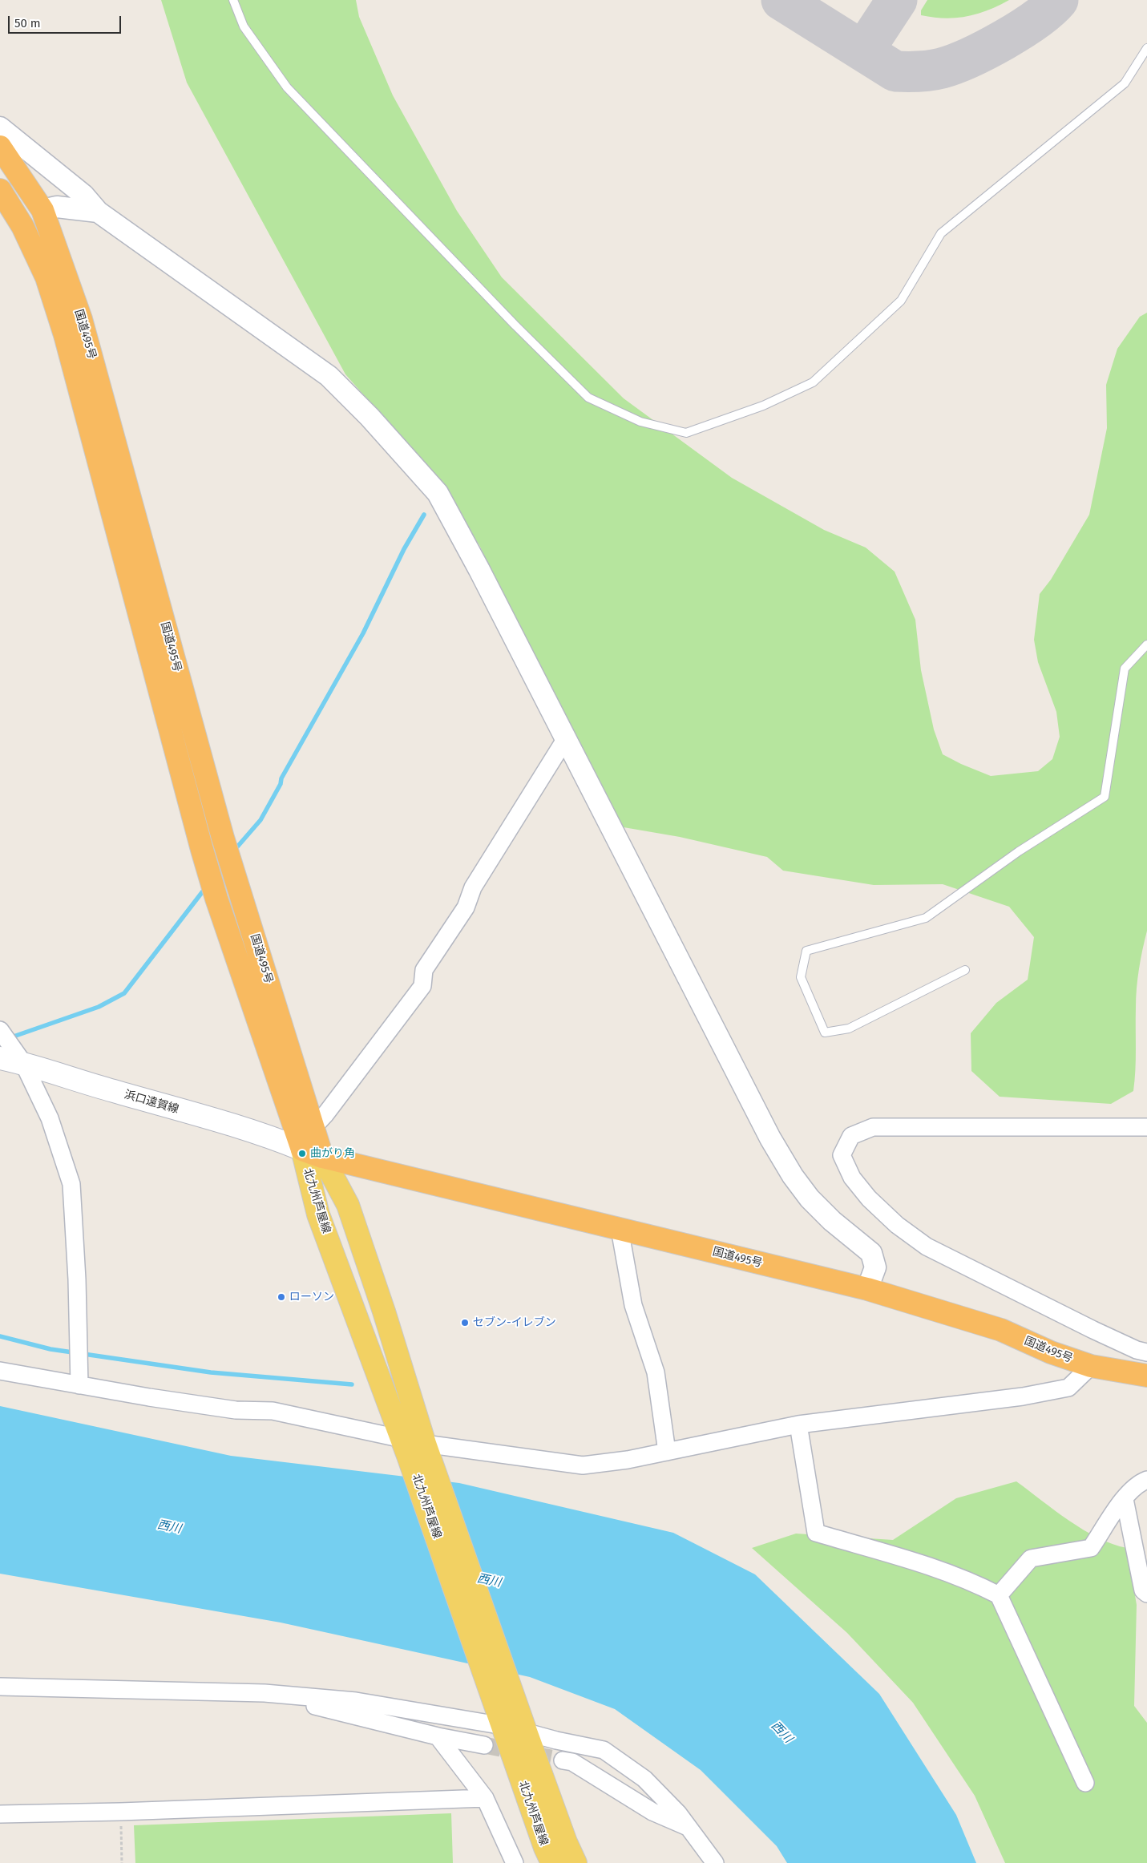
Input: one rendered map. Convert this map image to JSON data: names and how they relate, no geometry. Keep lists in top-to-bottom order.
{
  "streets": {
    "highway": ["国道495号"],
    "main road": ["浜口遠賀線", "北九州芦屋線"]
  },
  "crossings": [
    ["国道495号", "浜口遠賀線"],
    ["国道495号", "北九州芦屋線"],
    ["浜口遠賀線", "北九州芦屋線"]
  ],
  "water": ["西川"],
  "places": ["曲がり角", "ローソン", "セブン-イレブン"],
  "scale_bar": "50 m"
}
